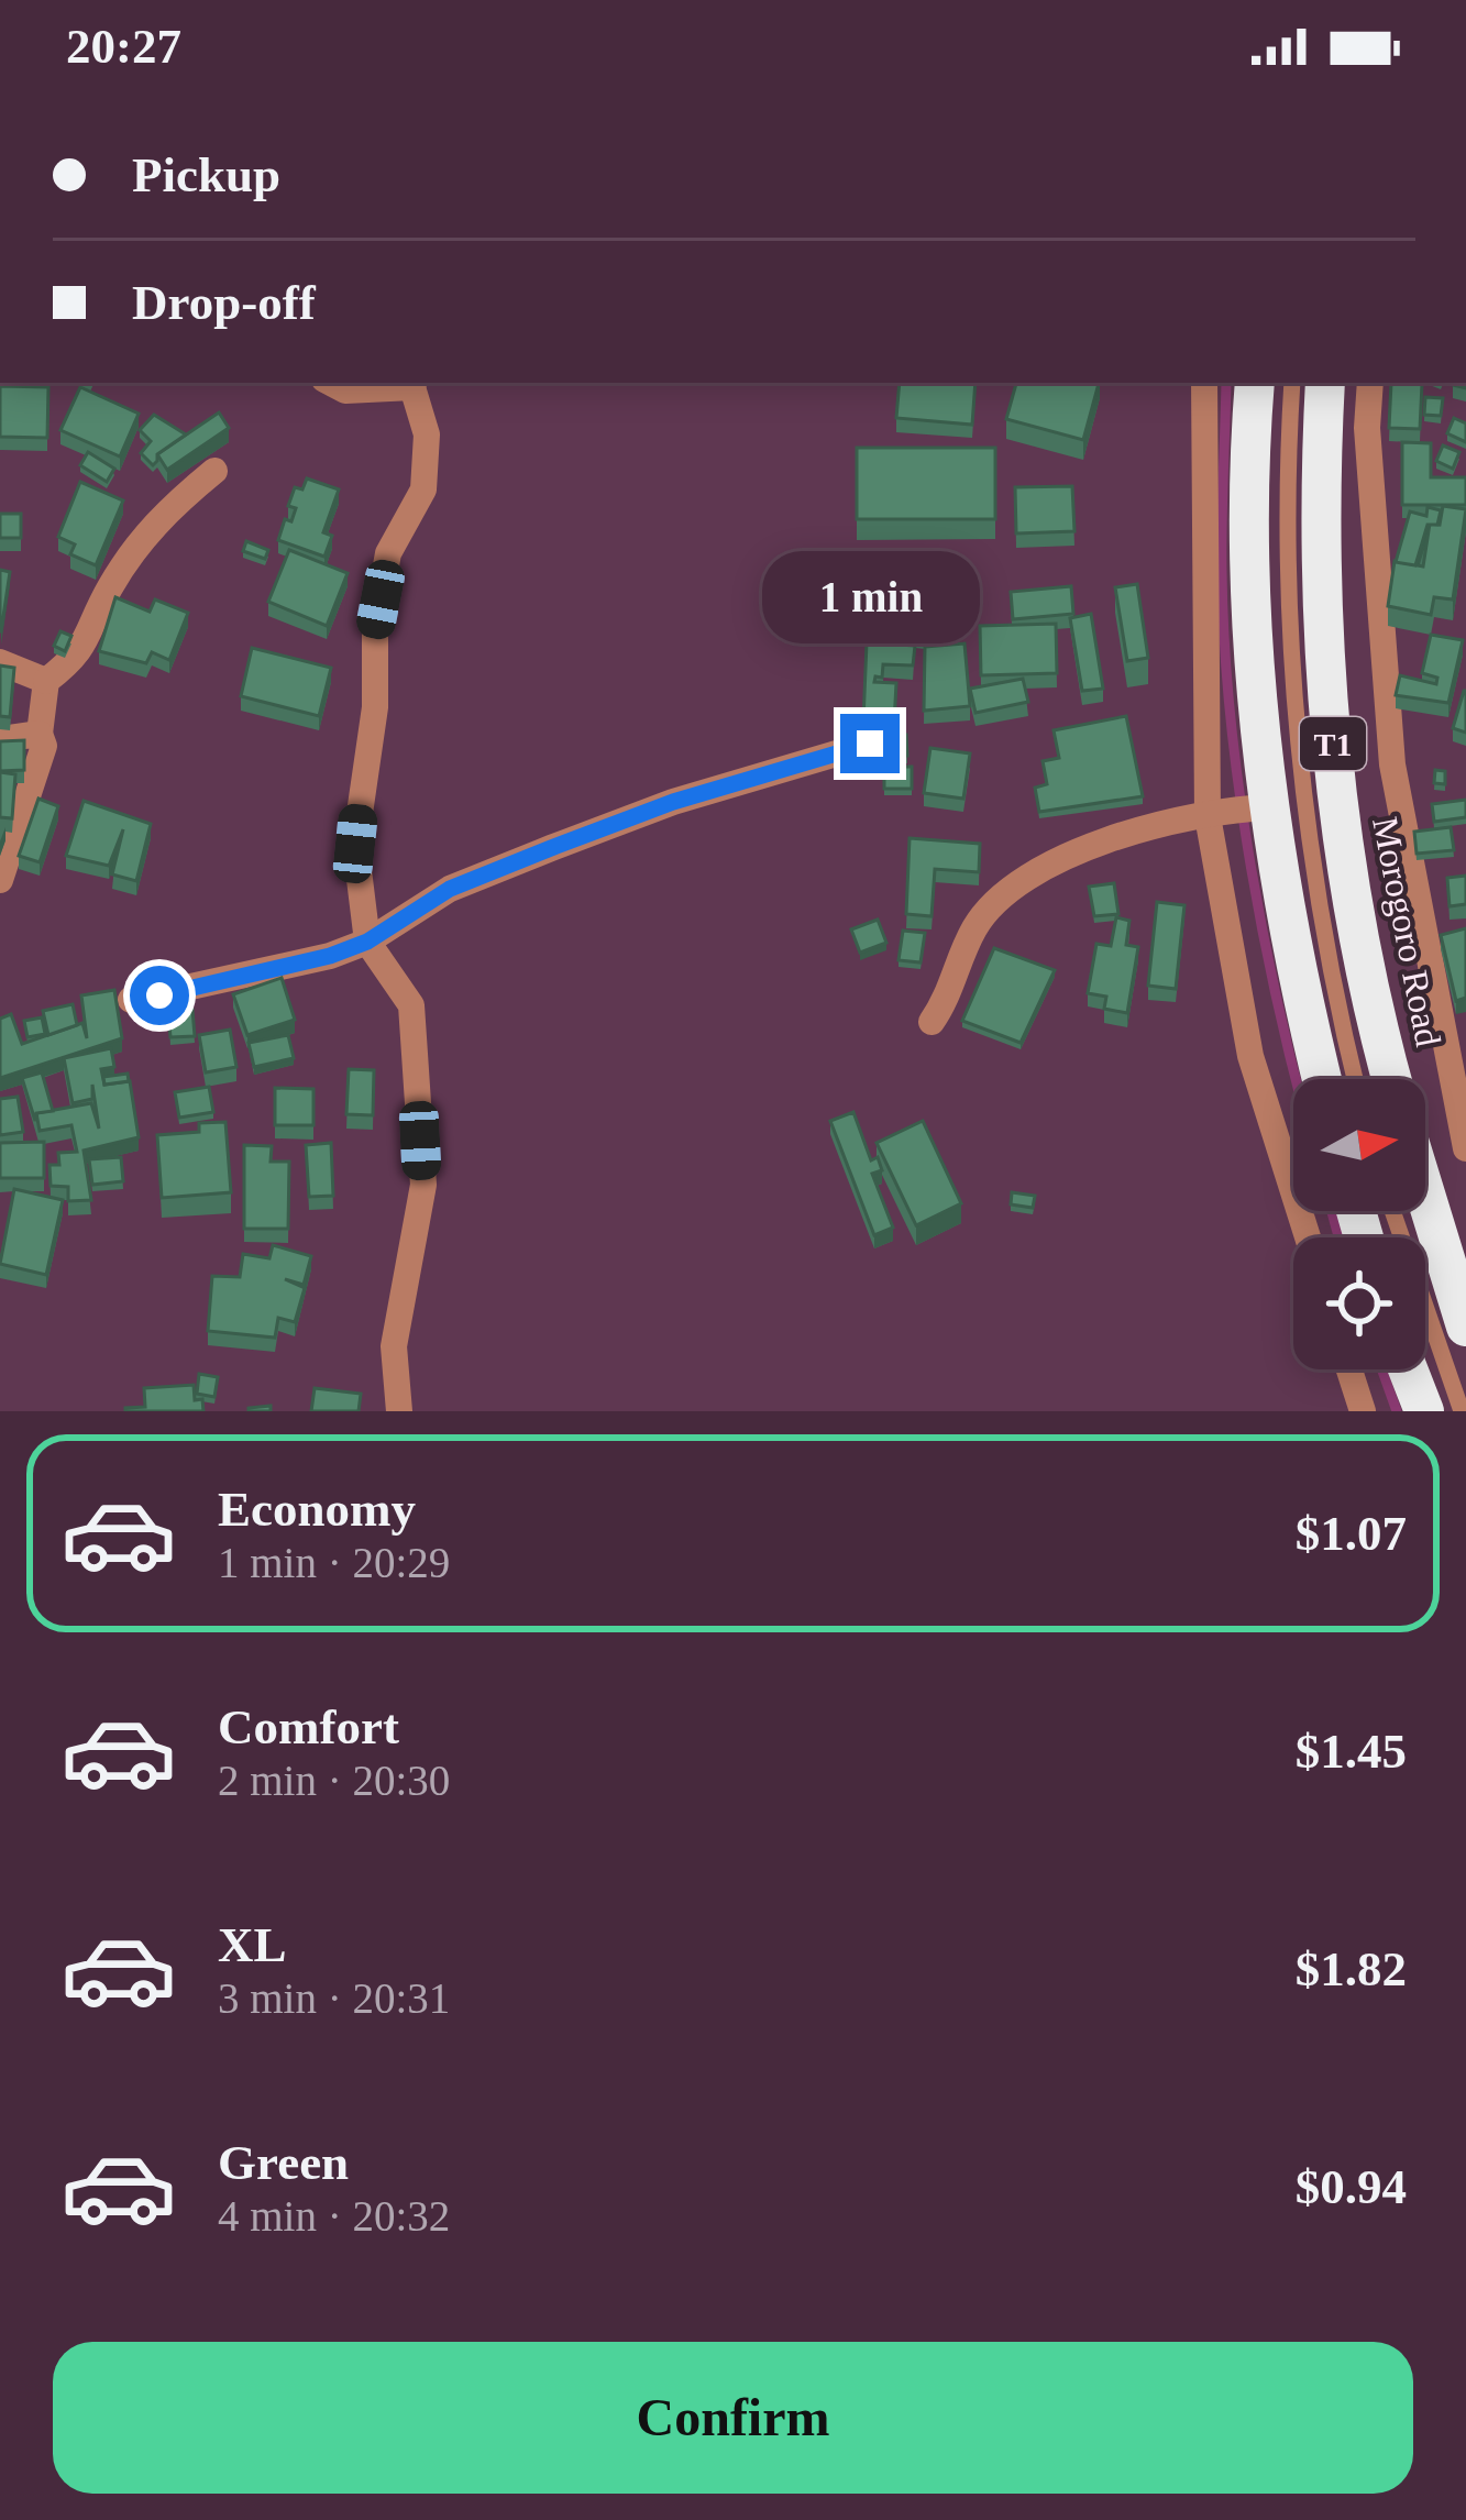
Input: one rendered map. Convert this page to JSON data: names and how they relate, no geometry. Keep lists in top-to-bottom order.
{
  "streets": {
    "highway": ["T1", "Morogoro Road"]
  },
  "north": "right",
  "page": {
    "status": "20:27",
    "banner": ["Pickup", "Drop-off"],
    "bubble": "1 min",
    "list": [
      {
        "name": "Economy",
        "note": "1 min · 20:29",
        "value": "$1.07"
      },
      {
        "name": "Comfort",
        "note": "2 min · 20:30",
        "value": "$1.45"
      },
      {
        "name": "XL",
        "note": "3 min · 20:31",
        "value": "$1.82"
      },
      {
        "name": "Green",
        "note": "4 min · 20:32",
        "value": "$0.94"
      }
    ],
    "buttons": "Confirm"
  }
}
